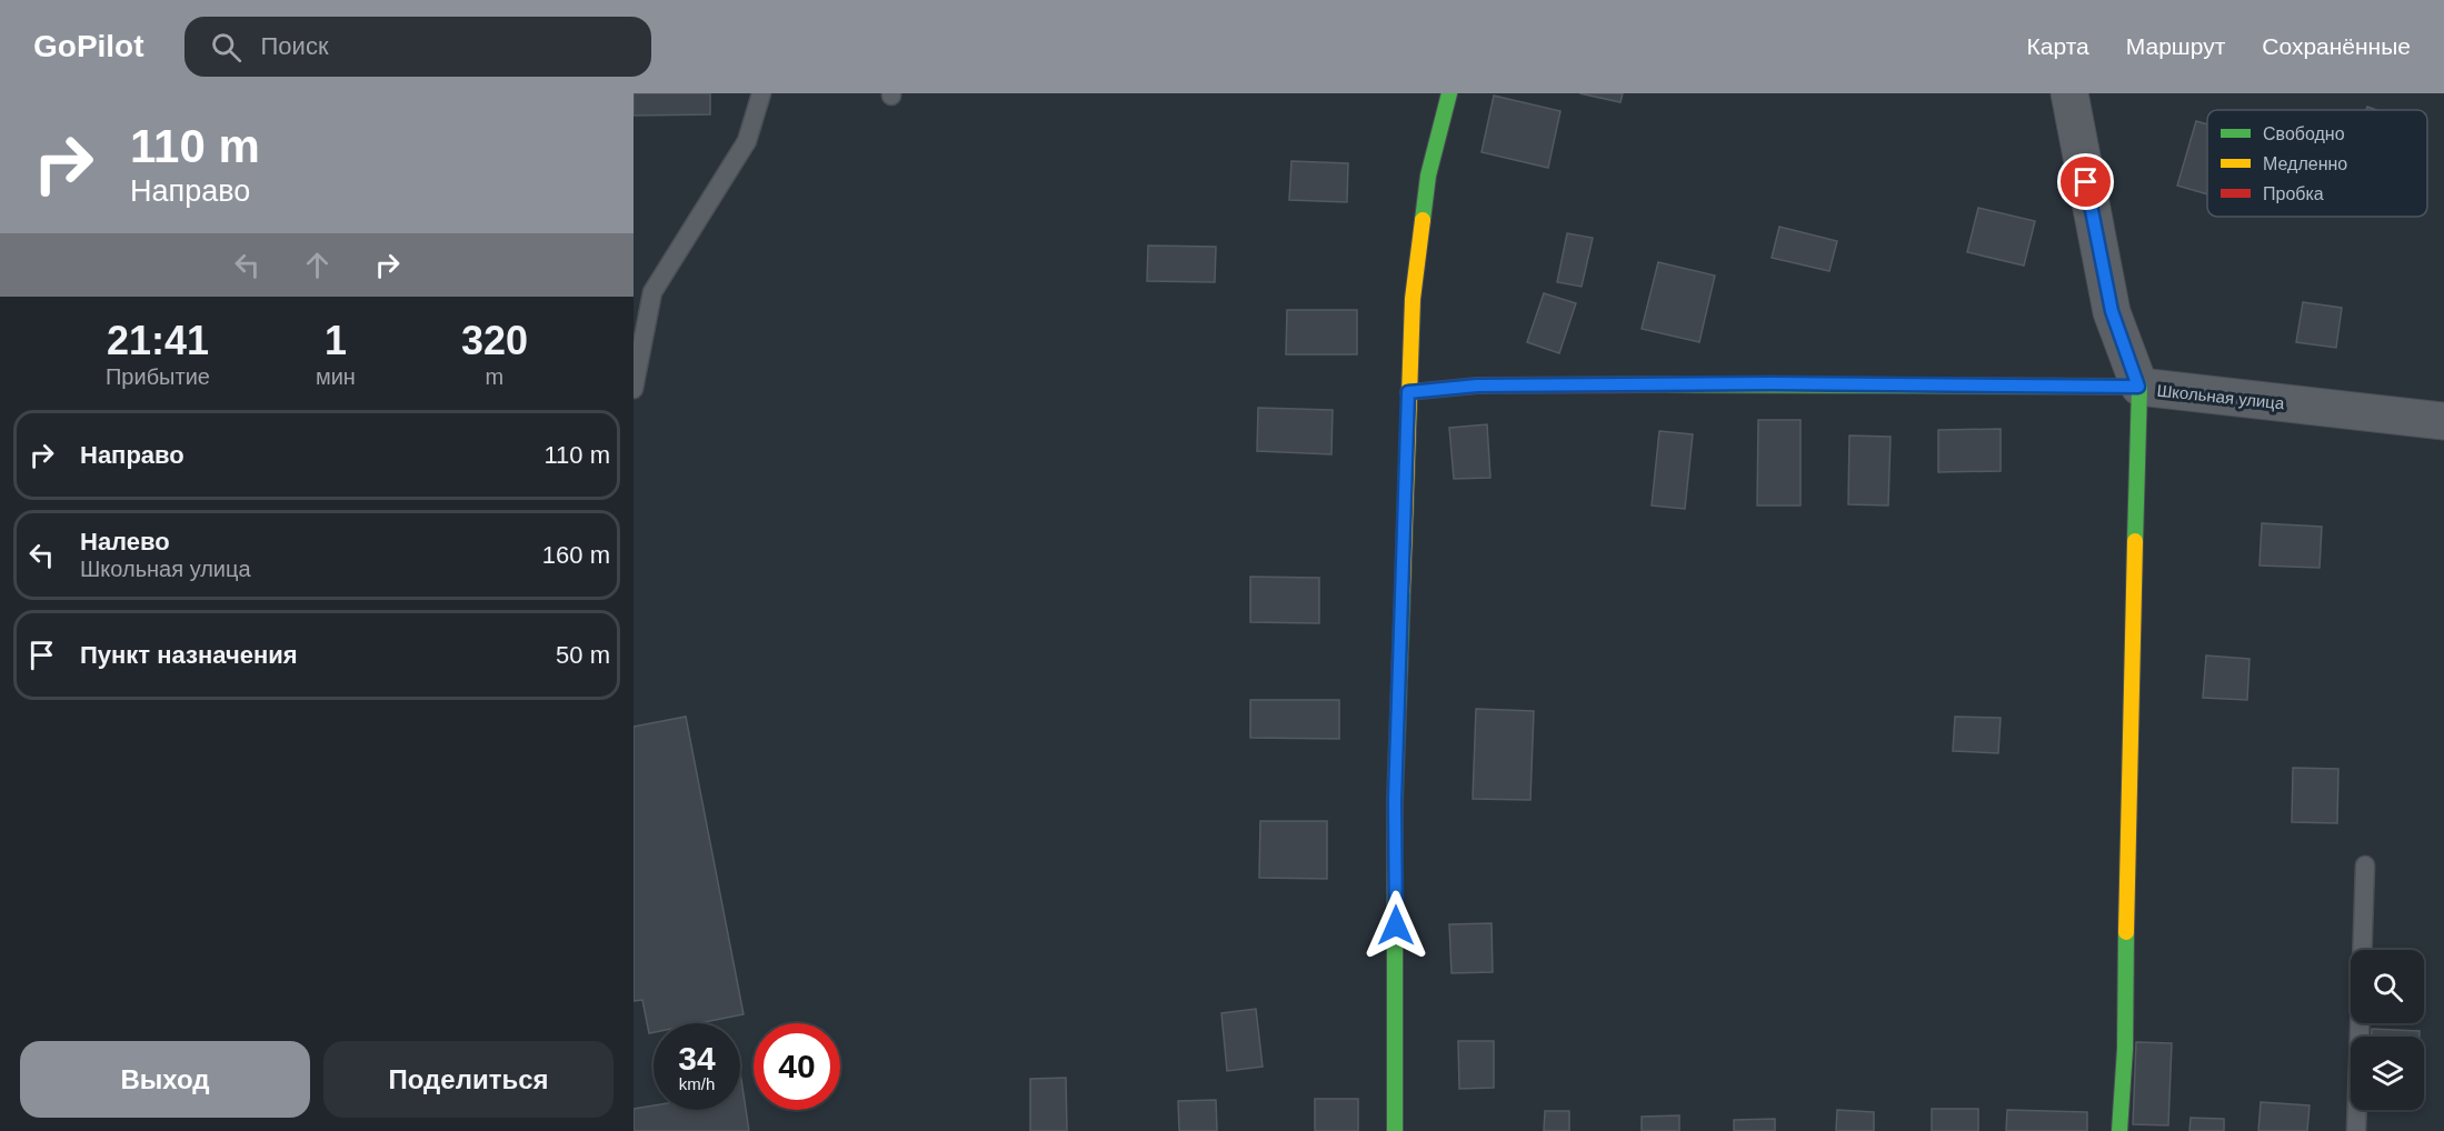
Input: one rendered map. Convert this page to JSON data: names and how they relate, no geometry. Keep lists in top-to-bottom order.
{
  "streets": {
    "street": ["Школьная улица"]
  },
  "legend": ["Свободно", "Медленно", "Пробка"],
  "page": {
    "header": "GoPilot",
    "search": "Поиск",
    "nav": ["Карта", "Маршрут", "Сохранённые"],
    "turn": ["110 m", "Направо"],
    "eta": [
      "21:41",
      "Прибытие",
      "1",
      "мин",
      "320",
      "m"
    ],
    "list": [
      {
        "name": "Направо",
        "value": "110 m"
      },
      {
        "name": "Налево",
        "note": "Школьная улица",
        "value": "160 m"
      },
      {
        "name": "Пункт назначения",
        "value": "50 m"
      }
    ],
    "speed": "34 km/h",
    "limit": "40",
    "buttons": ["Выход", "Поделиться"]
  }
}
